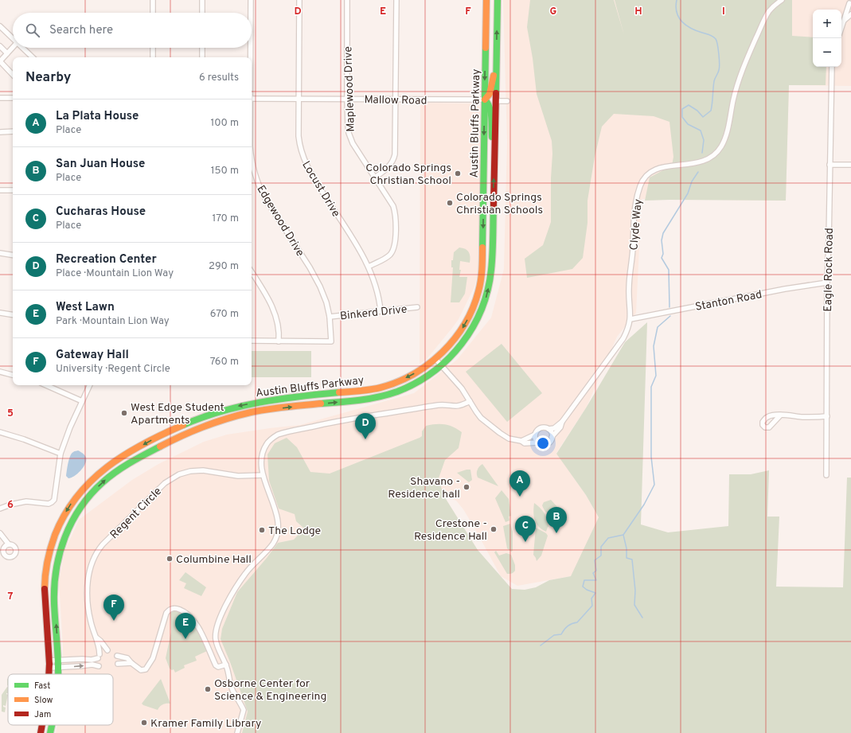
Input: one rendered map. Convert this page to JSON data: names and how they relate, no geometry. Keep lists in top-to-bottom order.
{
  "streets": {
    "main road": ["Austin Bluffs Parkway"],
    "street": [
      "Maplewood Drive",
      "Mallow Road",
      "Locust Drive",
      "Edgewood Drive",
      "Clyde Way",
      "Eagle Rock Road",
      "Stanton Road",
      "Binkerd Drive",
      "Regent Circle"
    ]
  },
  "crossings": [
    ["Maplewood Drive", "Mallow Road"],
    ["Maplewood Drive", "Locust Drive"],
    ["Mallow Road", "Austin Bluffs Parkway"],
    ["Mallow Road", "Locust Drive"],
    ["Austin Bluffs Parkway", "Clyde Way"],
    ["Austin Bluffs Parkway", "Regent Circle"],
    ["Locust Drive", "Binkerd Drive"],
    ["Edgewood Drive", "Binkerd Drive"],
    ["Clyde Way", "Stanton Road"],
    ["Eagle Rock Road", "Stanton Road"]
  ],
  "places": [
    "Colorado Springs Christian School",
    "Colorado Springs Christian Schools",
    "West Edge Student Apartments",
    "Shavano - Residence hall",
    "Crestone - Residence Hall",
    "The Lodge",
    "Columbine Hall",
    "Osborne Center for Science & Engineering",
    "Kramer Family Library"
  ],
  "legend": ["Fast", "Slow", "Jam"],
  "page": {
    "map_buttons": ["+", "−"],
    "search": "Search here",
    "heading": ["Nearby", "6 results"],
    "list": [
      {
        "mark": "A",
        "name": "La Plata House",
        "note": "Place",
        "value": "100 m"
      },
      {
        "mark": "B",
        "name": "San Juan House",
        "note": "Place",
        "value": "150 m"
      },
      {
        "mark": "C",
        "name": "Cucharas House",
        "note": "Place",
        "value": "170 m"
      },
      {
        "mark": "D",
        "name": "Recreation Center",
        "note": "Place · Mountain Lion Way",
        "value": "290 m"
      },
      {
        "mark": "E",
        "name": "West Lawn",
        "note": "Park · Mountain Lion Way",
        "value": "670 m"
      },
      {
        "mark": "F",
        "name": "Gateway Hall",
        "note": "University · Regent Circle",
        "value": "760 m"
      }
    ],
    "pins": [
      "D",
      "A",
      "B",
      "C",
      "F",
      "E"
    ]
  },
  "grid": {
    "columns": [
      "D",
      "E",
      "F",
      "G",
      "H",
      "I"
    ],
    "rows": ["5", "6", "7"]
  }
}
